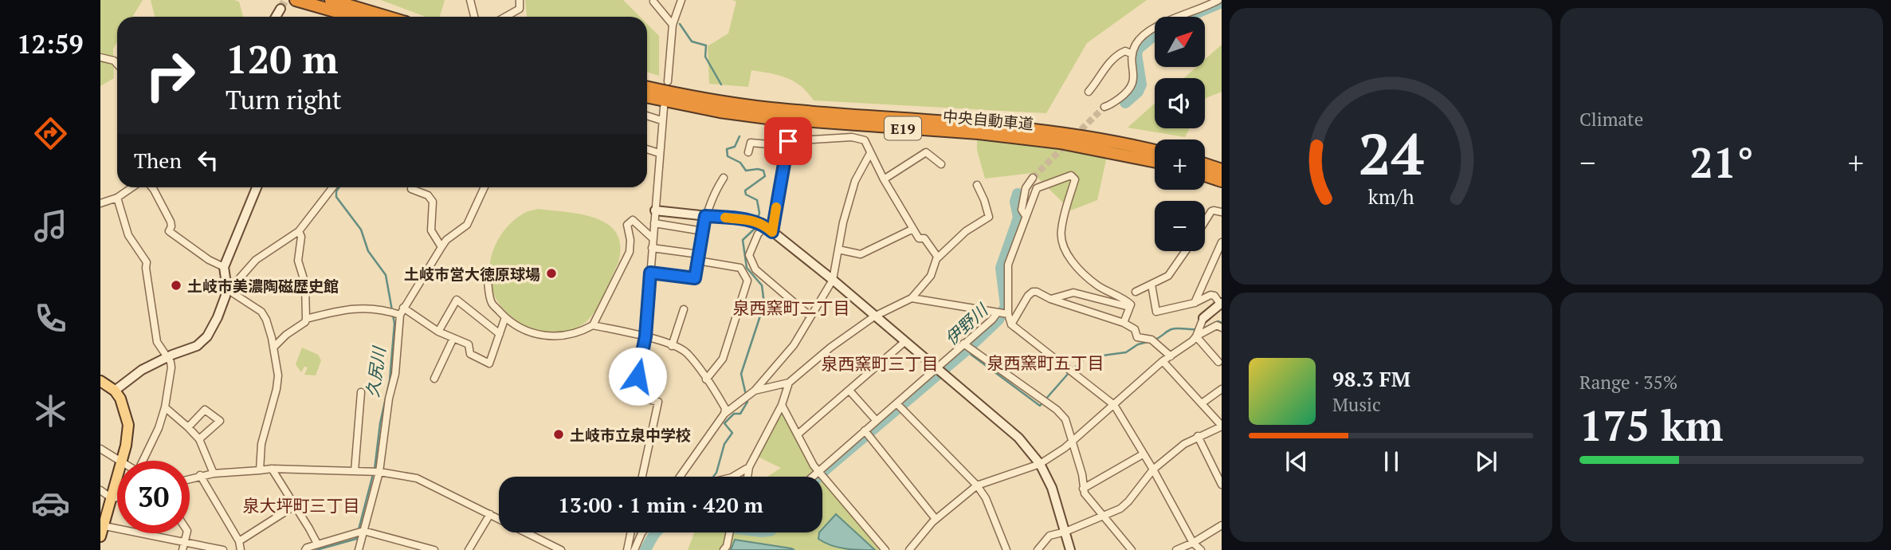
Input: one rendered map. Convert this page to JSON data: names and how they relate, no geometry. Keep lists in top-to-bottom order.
{
  "streets": {
    "highway": ["中央自動車道", "E19"]
  },
  "districts": [
    "泉西窯町二丁目",
    "泉西窯町五丁目",
    "泉西窯町三丁目",
    "泉大坪町三丁目"
  ],
  "water": ["伊野川", "久尻川"],
  "places": ["土岐市営大徳原球場", "土岐市美濃陶磁歴史館", "土岐市立泉中学校"],
  "north": "top right",
  "page": {
    "tabs": "12:59",
    "tile": [
      "Climate",
      ["Range · 35%", "175 km"]
    ],
    "map_buttons": ["+", "−"],
    "turn": ["120 m", "Turn right"],
    "then": "Then",
    "heat": ["−", "21°", "+"],
    "song": ["98.3 FM", "Music"],
    "limit": "30",
    "trip": "13:00 · 1 min · 420 m",
    "gauge": ["24", "km/h"]
  }
}
